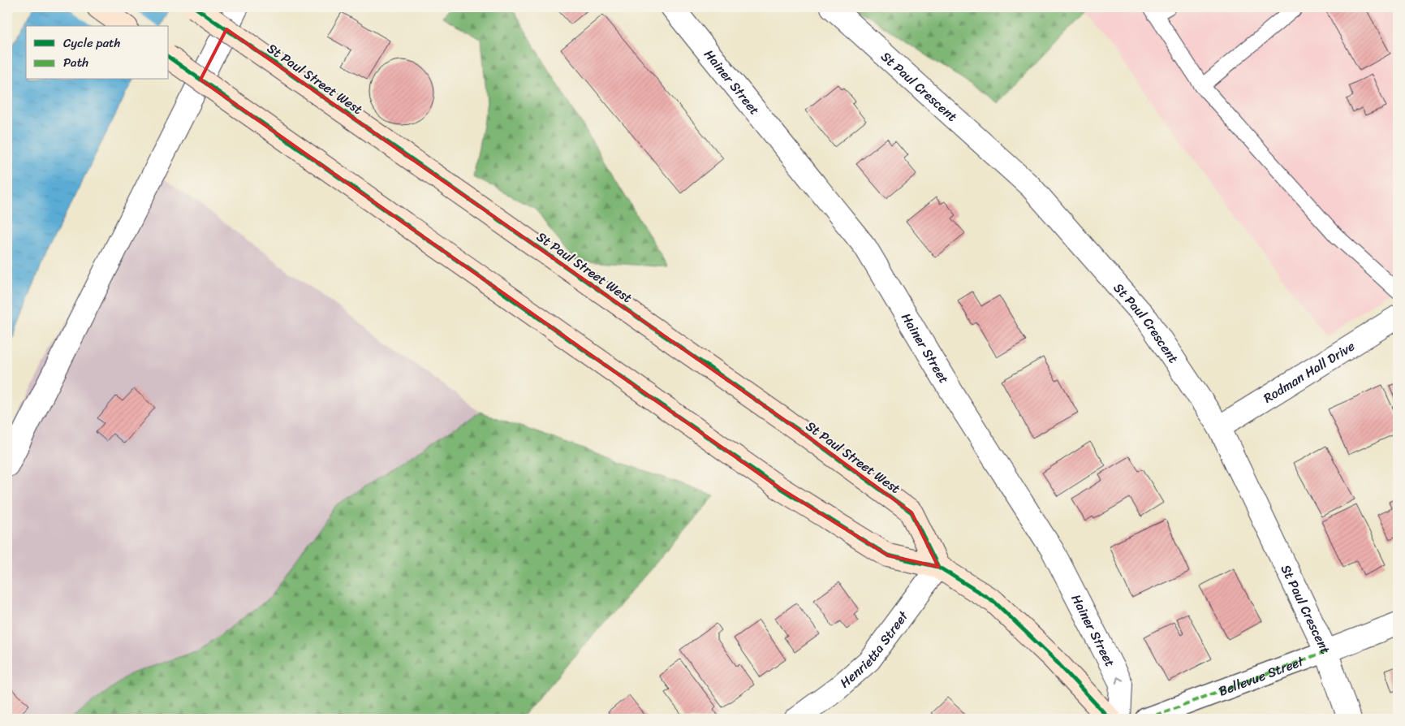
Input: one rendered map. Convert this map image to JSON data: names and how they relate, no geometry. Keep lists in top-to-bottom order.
{
  "streets": {
    "main road": ["St Paul Street West"],
    "street": [
      "Hainer Street",
      "St Paul Crescent",
      "Rodman Hall Drive",
      "Henrietta Street",
      "Bellevue Street"
    ]
  },
  "crossings": [
    ["St Paul Street West", "Henrietta Street"],
    ["St Paul Crescent", "Rodman Hall Drive"],
    ["St Paul Crescent", "Bellevue Street"]
  ],
  "one_way": ["Hainer Street"],
  "legend": ["Cycle path", "Path"]
}
